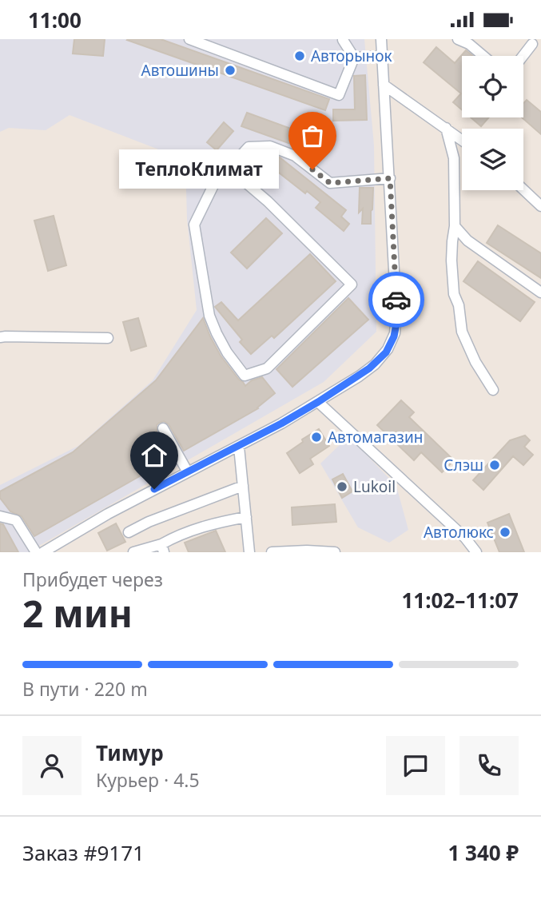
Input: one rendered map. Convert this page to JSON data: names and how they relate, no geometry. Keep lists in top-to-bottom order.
{
  "places": [
    "Авторынок",
    "Автошины",
    "ТеплоКлимат",
    "Автомагазин",
    "Слэш",
    "Lukoil",
    "Автолюкс"
  ],
  "page": {
    "status": "11:00",
    "bubble": "ТеплоКлимат",
    "heading": ["2 мин", "Прибудет через", "11:02–11:07"],
    "panel": [
      "Тимур",
      "Курьер · 4.5",
      "Заказ #9171",
      "1 340 ₽"
    ],
    "bar": "В пути · 220 m"
  }
}
